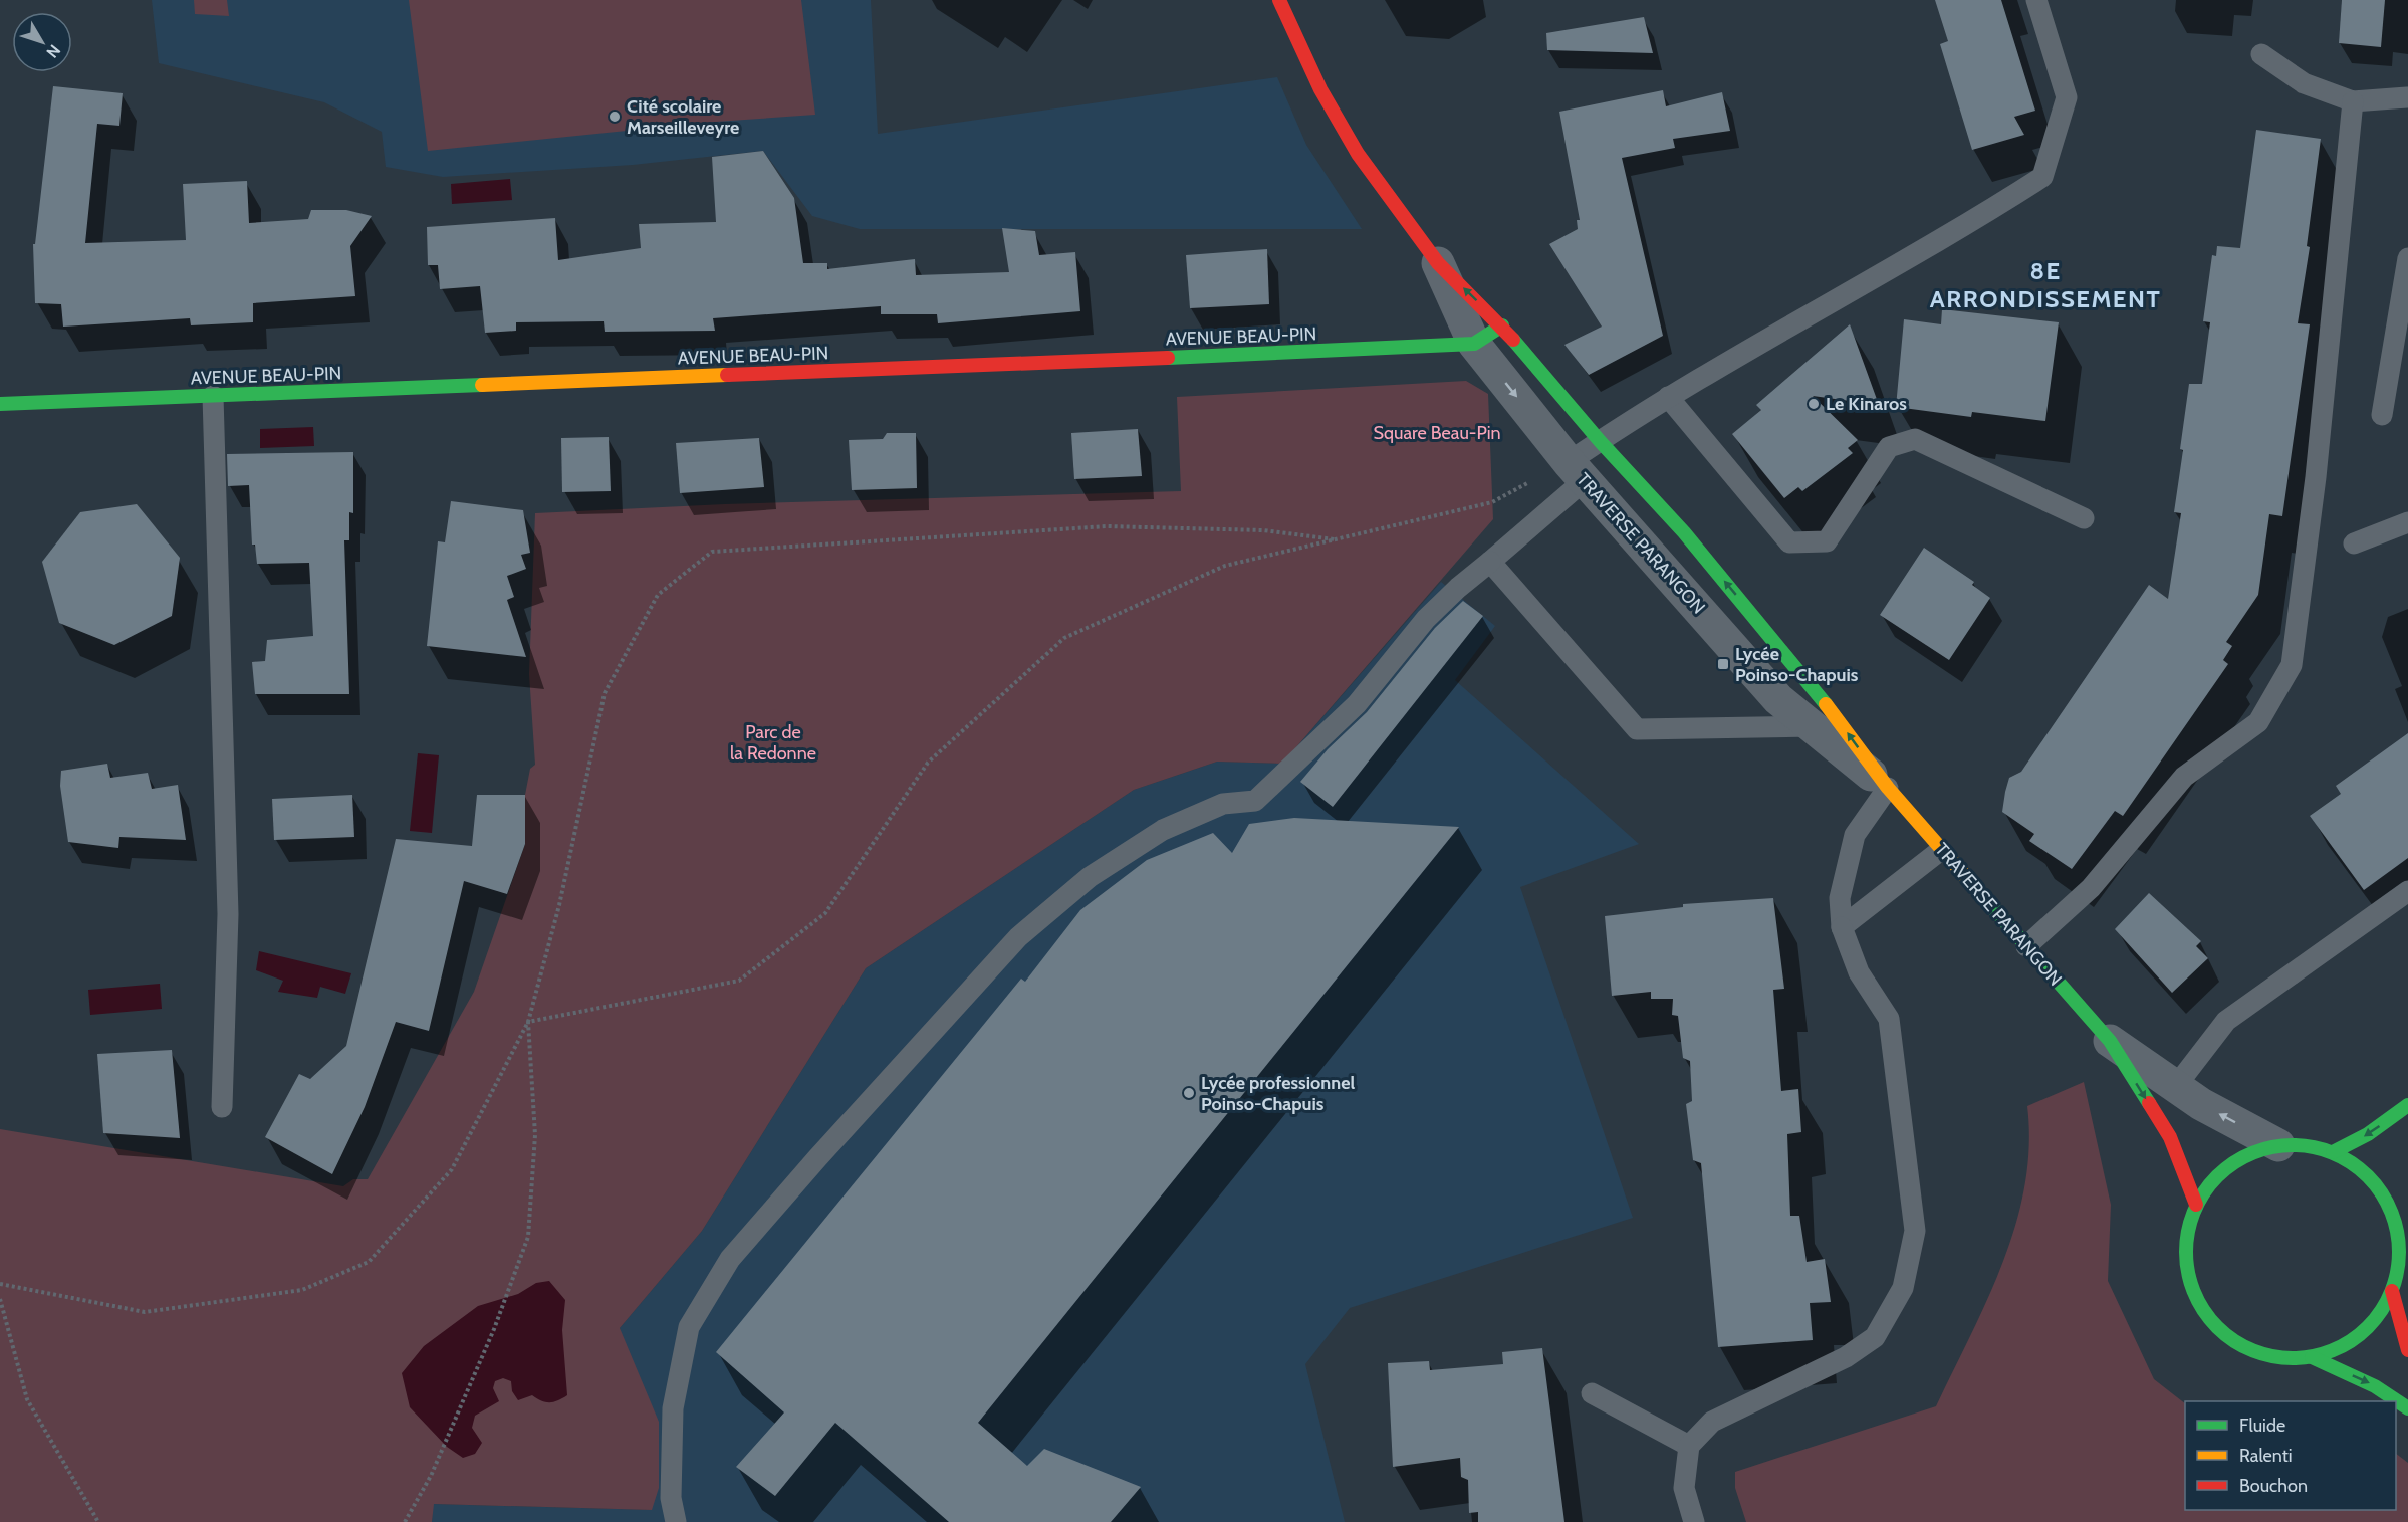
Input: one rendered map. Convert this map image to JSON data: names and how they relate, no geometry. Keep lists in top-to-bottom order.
{
  "streets": {
    "street": ["AVENUE BEAU-PIN", "TRAVERSE PARANGON"]
  },
  "crossings": [
    ["AVENUE BEAU-PIN", "TRAVERSE PARANGON"]
  ],
  "districts": ["8E ARRONDISSEMENT"],
  "parks": ["Square Beau-Pin", "Parc de la Redonne"],
  "places": {
    "other": ["Cité scolaire Marseilleveyre", "Le Kinaros", "Lycée professionnel Poinso-Chapuis"],
    "transit": ["Lycée Poinso-Chapuis"]
  },
  "legend": ["Fluide", "Ralenti", "Bouchon"],
  "north": "bottom right"
}
